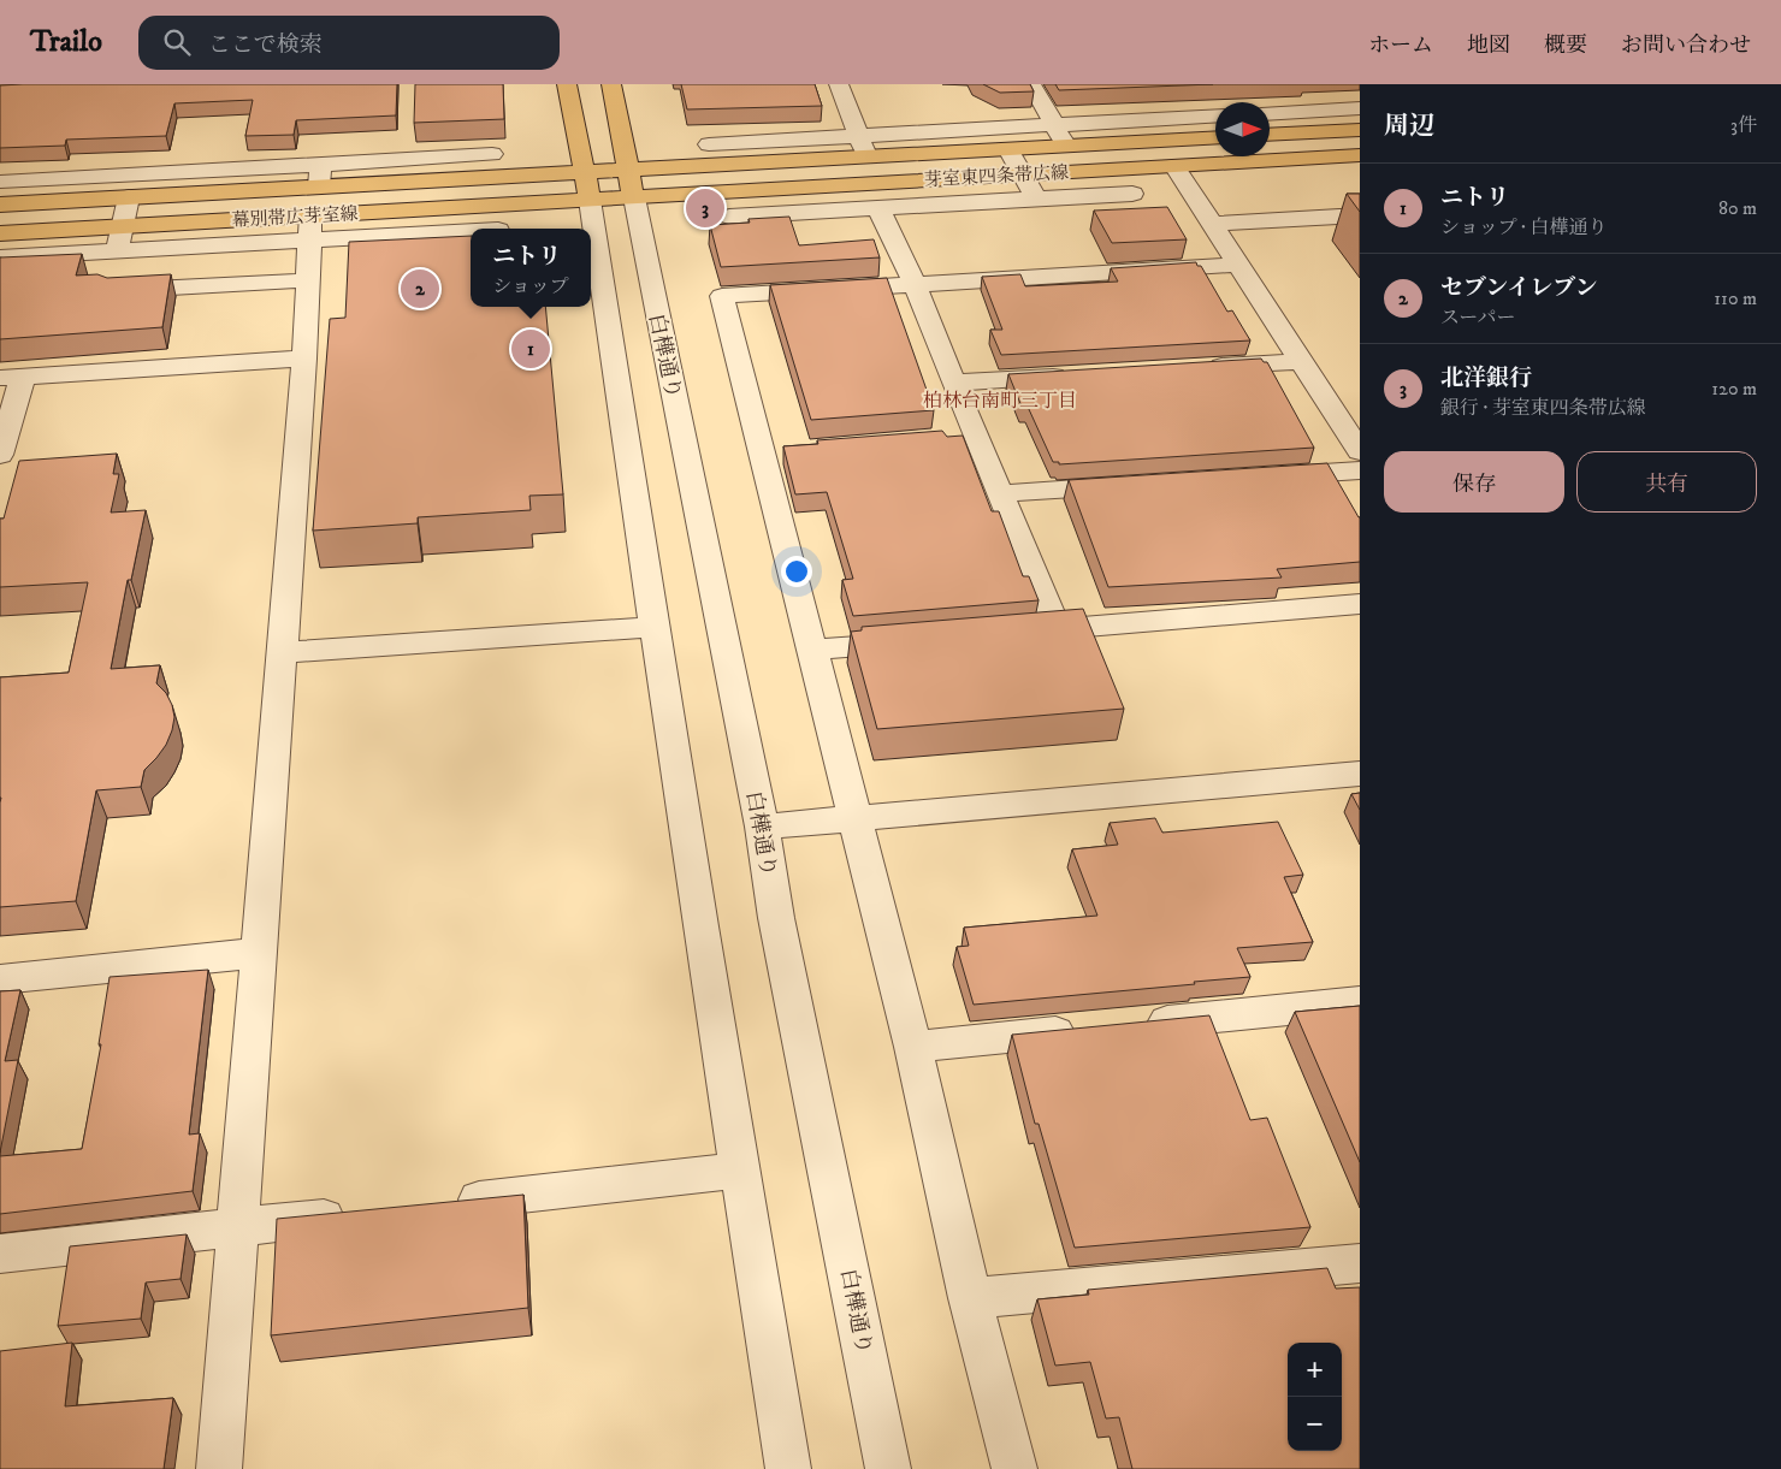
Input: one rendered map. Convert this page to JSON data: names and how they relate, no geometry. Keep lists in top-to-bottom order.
{
  "streets": {
    "main road": ["芽室東四条帯広線", "幕別帯広芽室線"],
    "street": ["白樺通り"]
  },
  "crossings": [
    ["芽室東四条帯広線", "幕別帯広芽室線"],
    ["芽室東四条帯広線", "白樺通り"],
    ["幕別帯広芽室線", "白樺通り"]
  ],
  "districts": ["柏林台南町三丁目"],
  "north": "right",
  "page": {
    "header": "Trailo",
    "search": "ここで検索",
    "nav": [
      "ホーム",
      "地図",
      "概要",
      "お問い合わせ"
    ],
    "heading": ["周辺", "3件"],
    "list": [
      {
        "mark": "1",
        "name": "ニトリ",
        "note": "ショップ · 白樺通り",
        "value": "80 m"
      },
      {
        "mark": "2",
        "name": "セブンイレブン",
        "note": "スーパー",
        "value": "110 m"
      },
      {
        "mark": "3",
        "name": "北洋銀行",
        "note": "銀行 · 芽室東四条帯広線",
        "value": "120 m"
      }
    ],
    "pins": ["3", "2", "1"],
    "popup": ["ニトリ", "ショップ"],
    "buttons": ["保存", "共有"],
    "map_buttons": ["+", "−"]
  }
}
